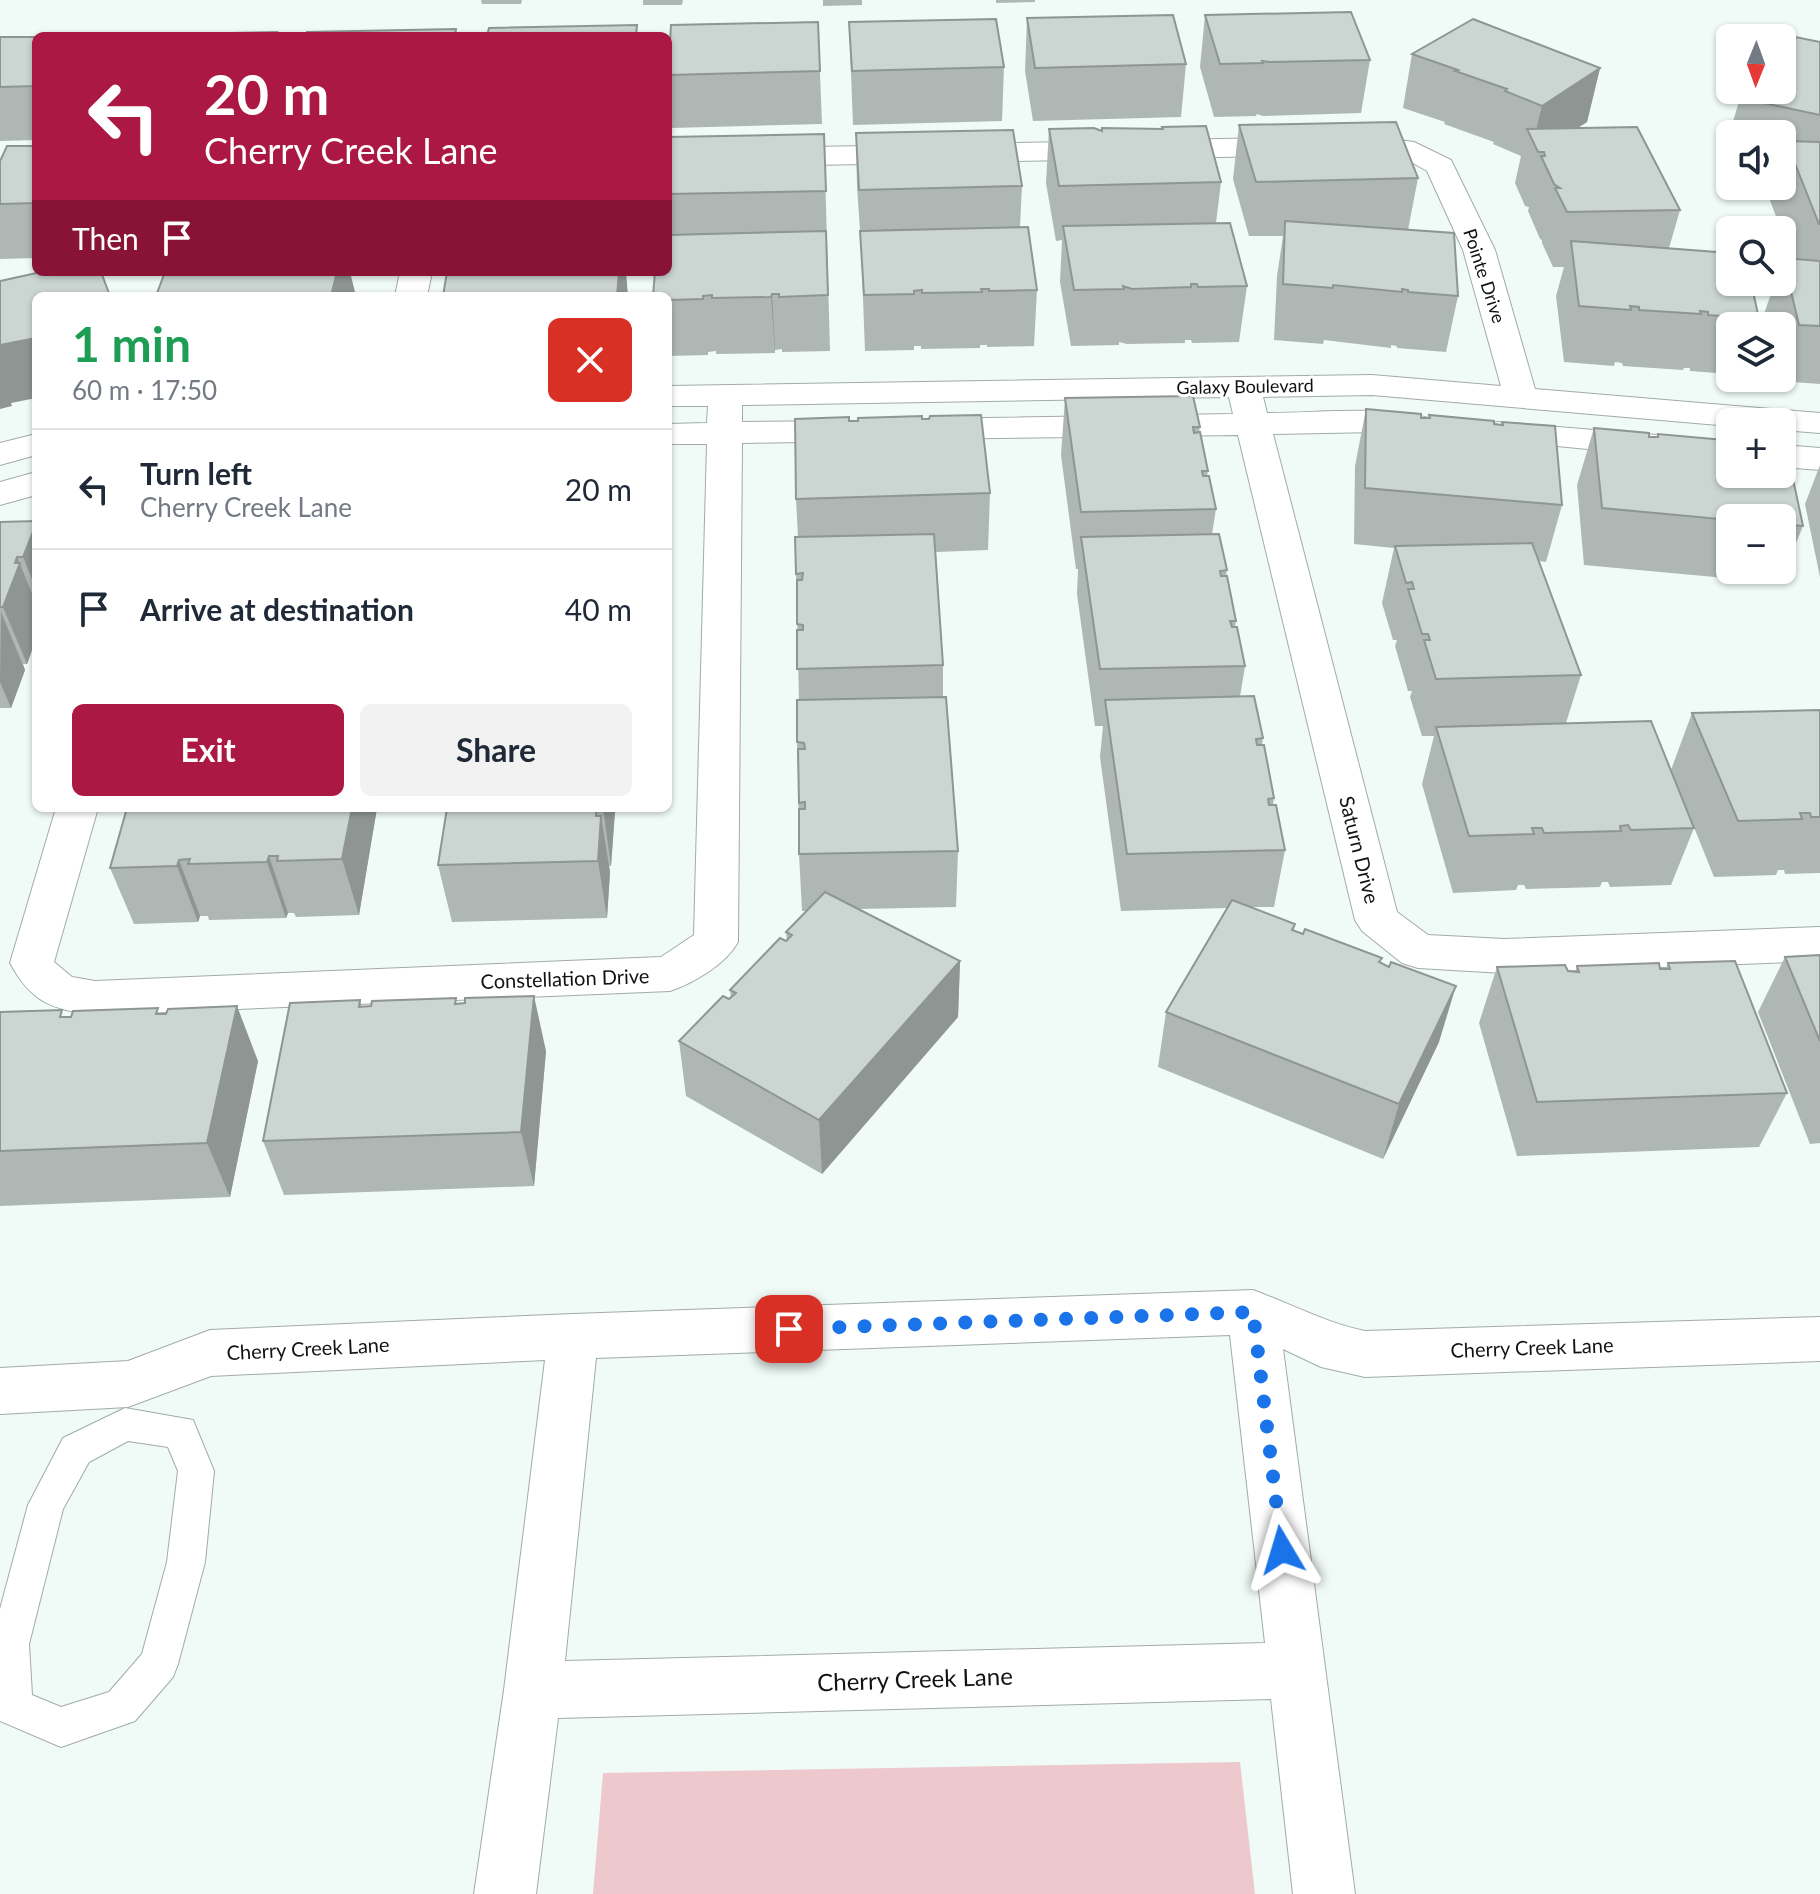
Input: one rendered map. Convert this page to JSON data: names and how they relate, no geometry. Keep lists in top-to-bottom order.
{
  "streets": {
    "street": [
      "Pointe Drive",
      "Galaxy Boulevard",
      "Saturn Drive",
      "Constellation Drive",
      "Cherry Creek Lane"
    ]
  },
  "crossings": [
    ["Pointe Drive", "Galaxy Boulevard"],
    ["Galaxy Boulevard", "Saturn Drive"],
    ["Galaxy Boulevard", "Constellation Drive"]
  ],
  "north": "bottom",
  "page": {
    "map_buttons": ["+", "−"],
    "turn": ["20 m", "Cherry Creek Lane"],
    "then": "Then",
    "heading": ["1 min", "60 m · 17:50"],
    "list": [
      {
        "name": "Turn left",
        "note": "Cherry Creek Lane",
        "value": "20 m"
      },
      {
        "name": "Arrive at destination",
        "value": "40 m"
      }
    ],
    "buttons": ["Exit", "Share"]
  }
}
